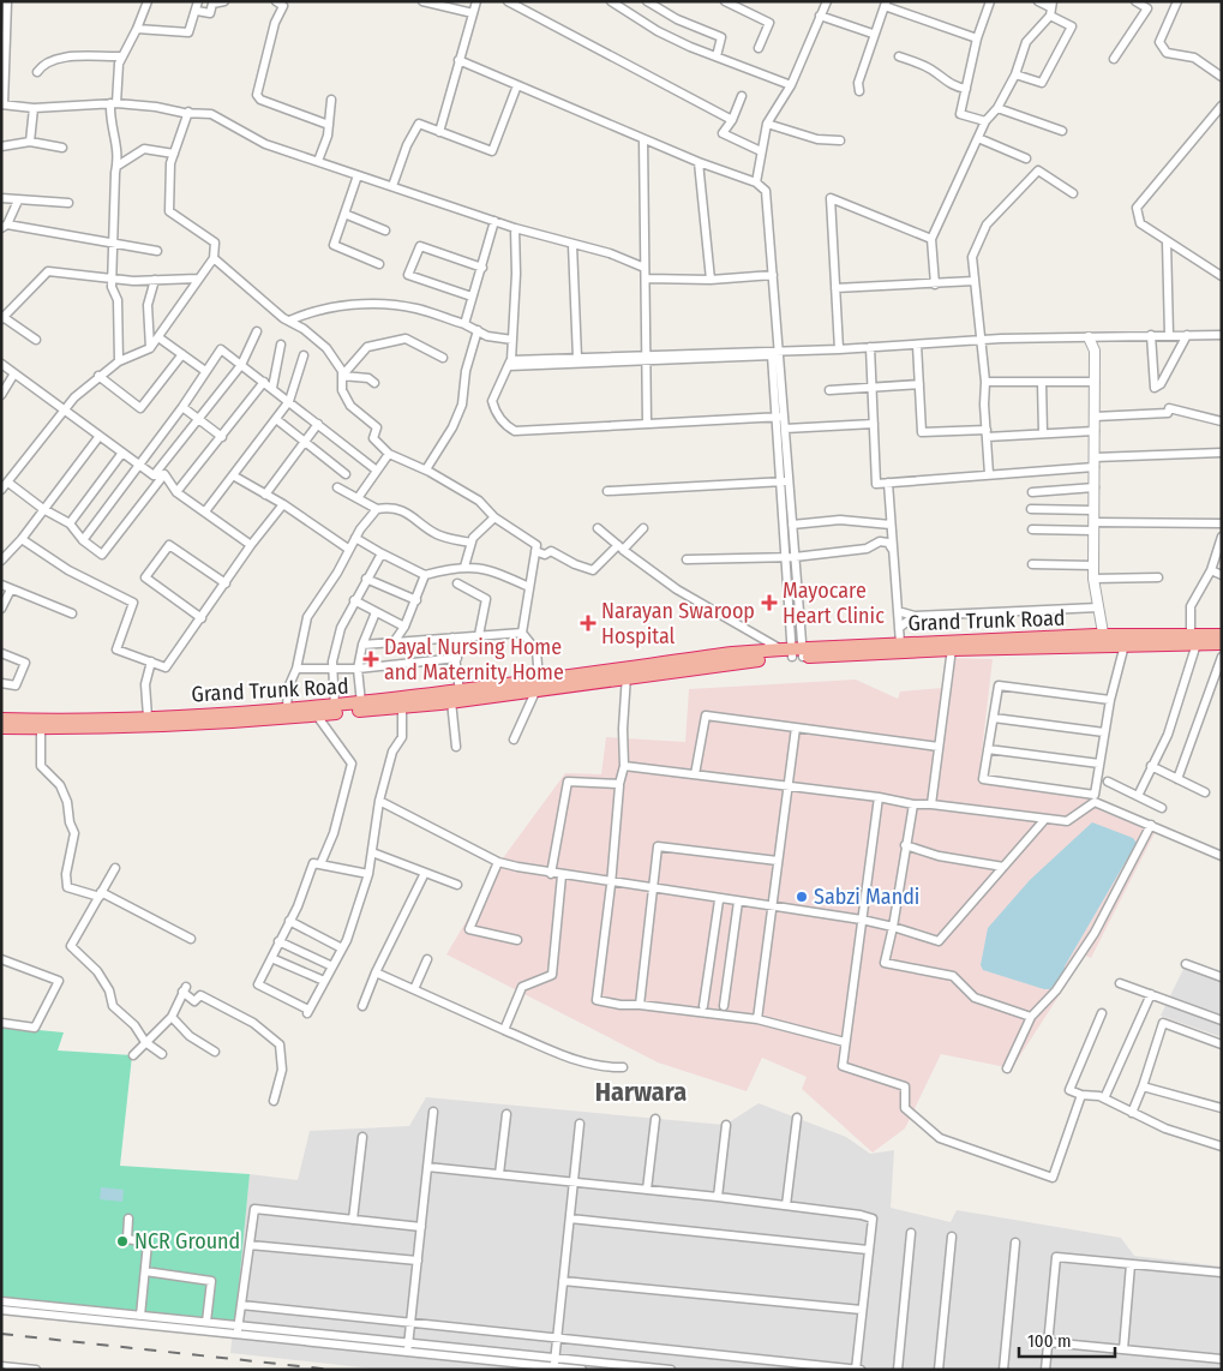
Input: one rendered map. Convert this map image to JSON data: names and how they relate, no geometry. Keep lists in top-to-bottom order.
{
  "streets": {
    "highway": ["Grand Trunk Road"]
  },
  "districts": ["Harwara"],
  "places": {
    "health": ["Mayocare Heart Clinic", "Narayan Swaroop Hospital", "Dayal Nursing Home and Maternity Home"],
    "other": ["Sabzi Mandi", "NCR Ground"]
  },
  "scale_bar": "100 m"
}
